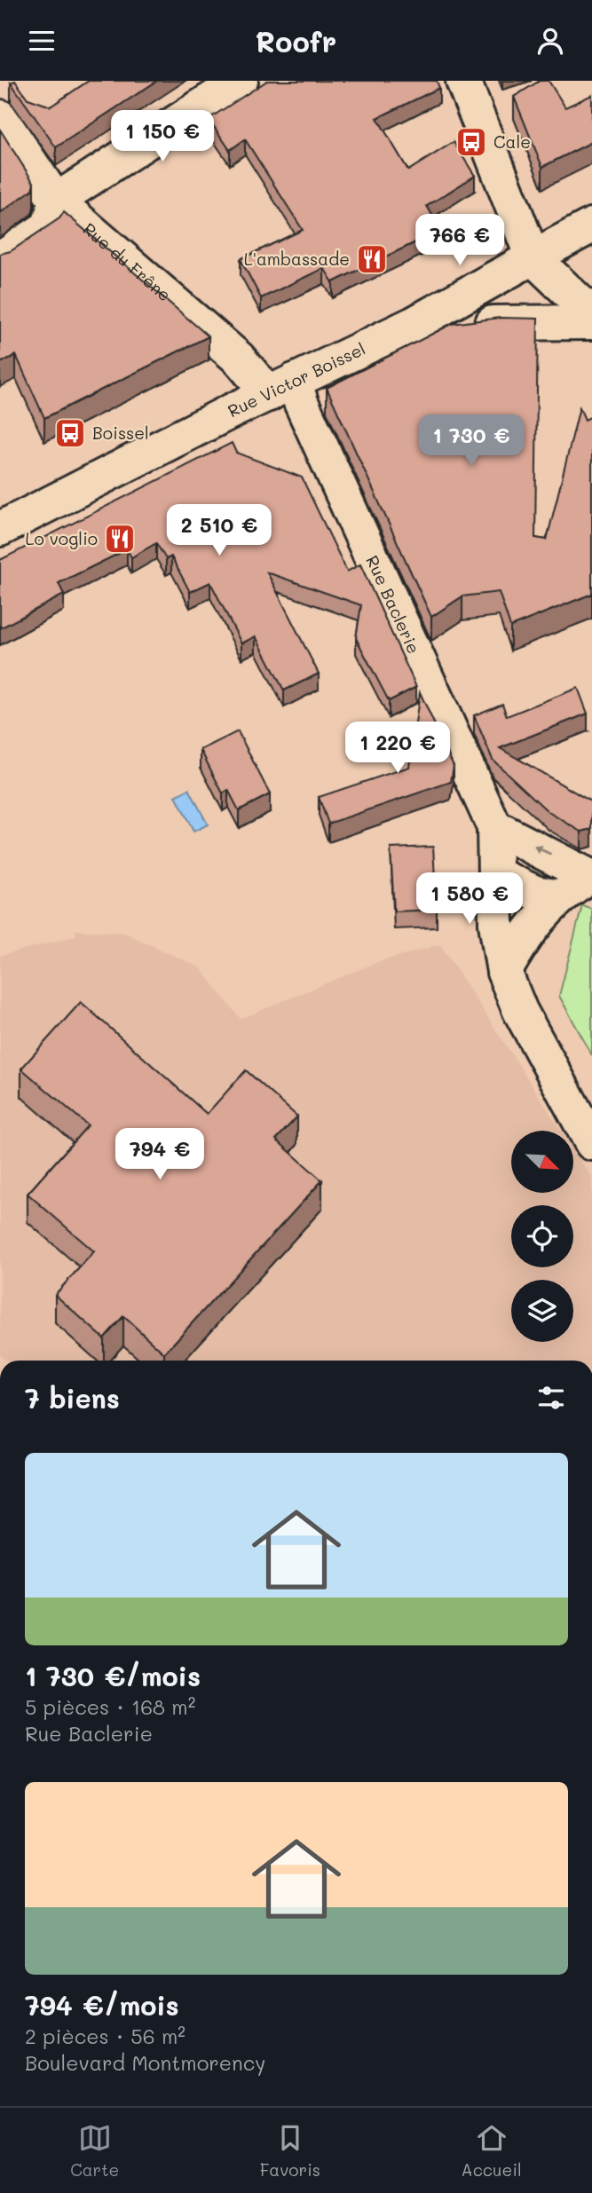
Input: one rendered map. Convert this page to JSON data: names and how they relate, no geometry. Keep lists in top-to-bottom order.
{
  "streets": {
    "street": ["Rue du Frêne", "Rue Victor Boissel", "Rue Baclerie"]
  },
  "crossings": [
    ["Rue du Frêne", "Rue Victor Boissel"],
    ["Rue du Frêne", "Rue Baclerie"],
    ["Rue Victor Boissel", "Rue Baclerie"]
  ],
  "places": {
    "bus stop": ["Cale", "Boissel"],
    "restaurant": ["L'ambassade", "Lo voglio"]
  },
  "north": "bottom right",
  "page": {
    "header": "Roofr",
    "price": [
      "1 150 €",
      "766 €",
      "1 730 €",
      "2 510 €",
      "1 220 €",
      "1 580 €",
      "794 €"
    ],
    "heading": "7 biens",
    "list": [
      {
        "name": "1 730 €/mois",
        "note": "5 pièces · 168 m² · Rue Baclerie"
      },
      {
        "name": "794 €/mois",
        "note": "2 pièces · 56 m² · Boulevard Montmorency"
      }
    ],
    "tabs": ["Carte", "Favoris", "Accueil"]
  }
}
